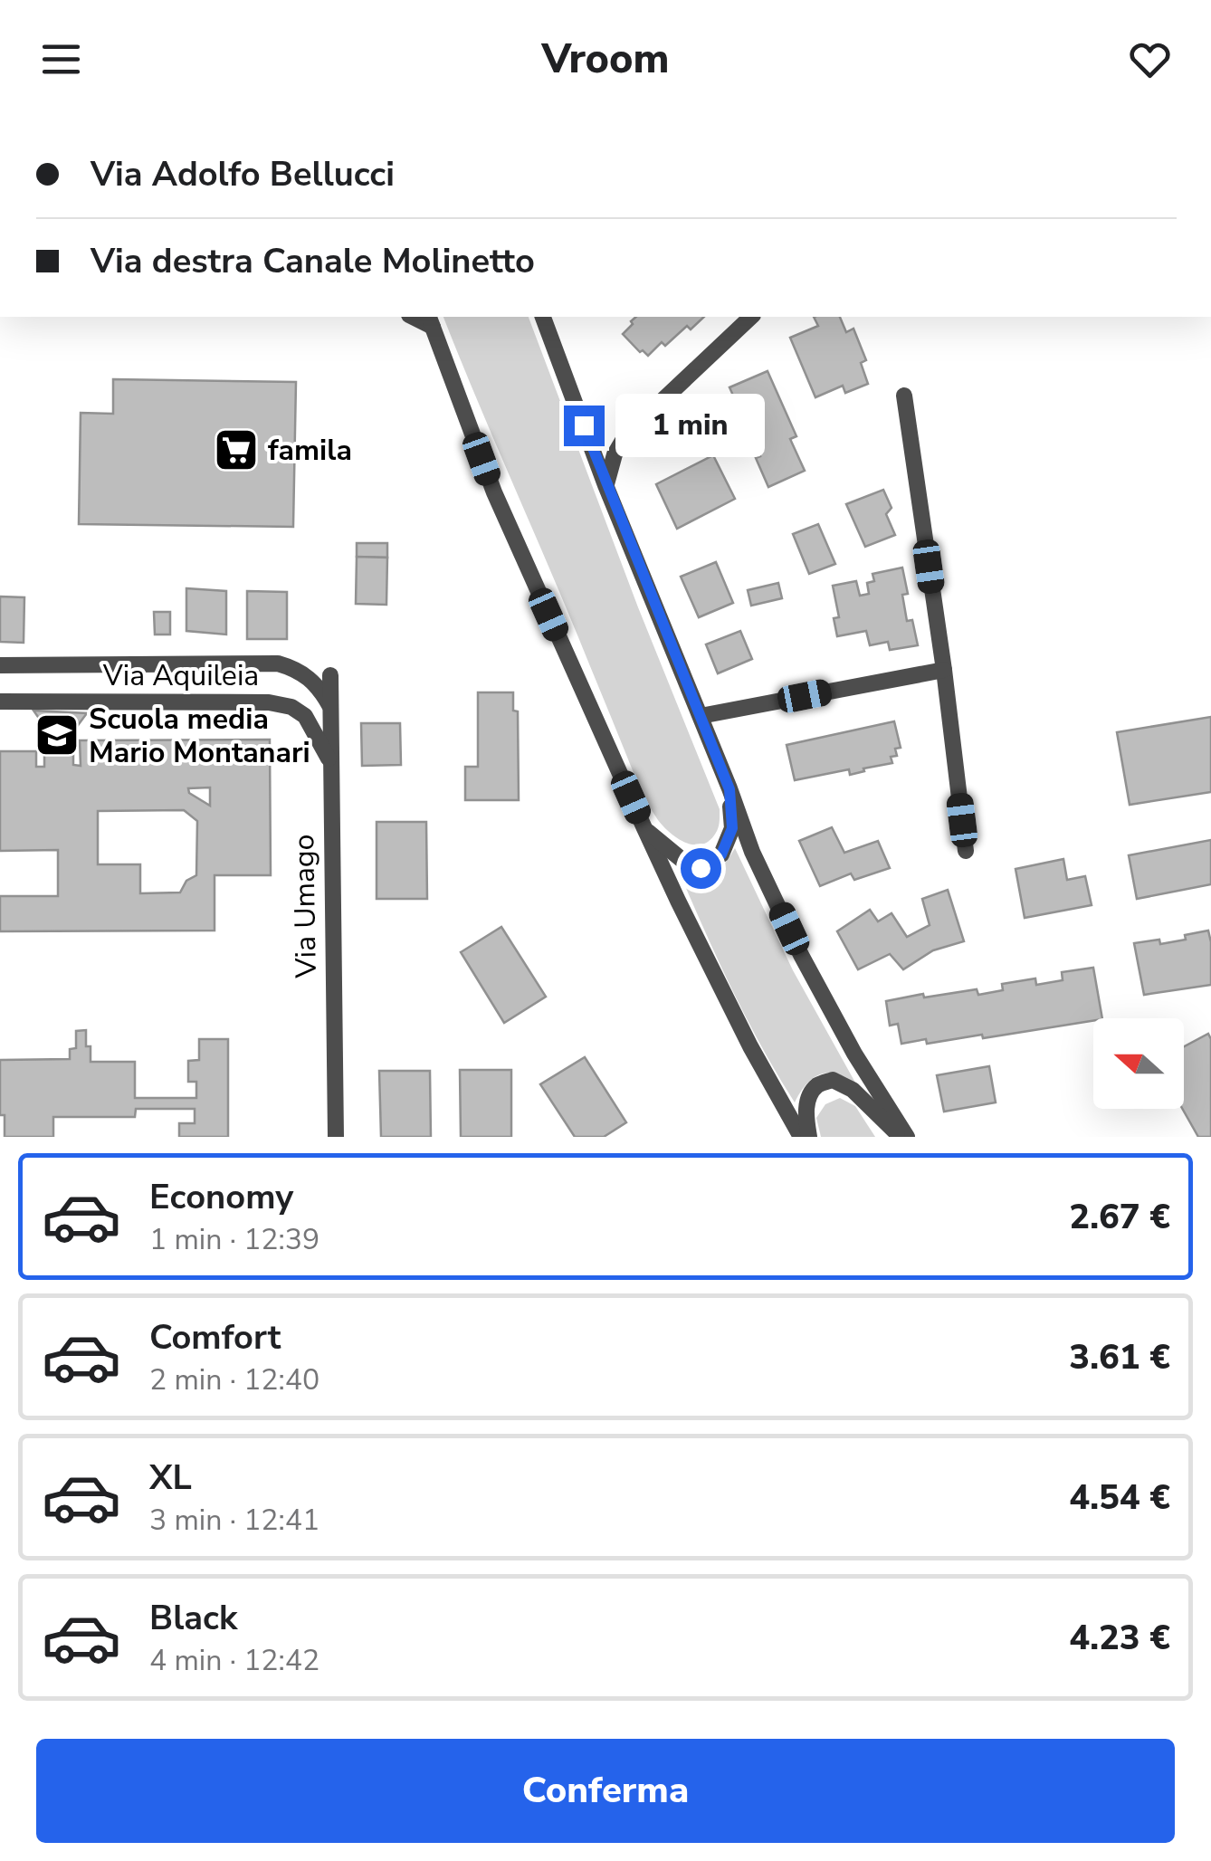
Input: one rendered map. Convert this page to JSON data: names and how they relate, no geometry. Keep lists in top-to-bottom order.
{
  "streets": {
    "street": ["Via Aquileia", "Via Umago"]
  },
  "crossings": [
    ["Via Aquileia", "Via Umago"]
  ],
  "places": {
    "supermarket": ["famila"],
    "school or university": ["Scuola media Mario Montanari"]
  },
  "north": "left",
  "page": {
    "header": "Vroom",
    "banner": ["Via Adolfo Bellucci", "Via destra Canale Molinetto"],
    "bubble": "1 min",
    "list": [
      {
        "name": "Economy",
        "note": "1 min · 12:39",
        "value": "2.67 €"
      },
      {
        "name": "Comfort",
        "note": "2 min · 12:40",
        "value": "3.61 €"
      },
      {
        "name": "XL",
        "note": "3 min · 12:41",
        "value": "4.54 €"
      },
      {
        "name": "Black",
        "note": "4 min · 12:42",
        "value": "4.23 €"
      }
    ],
    "buttons": "Conferma"
  }
}
